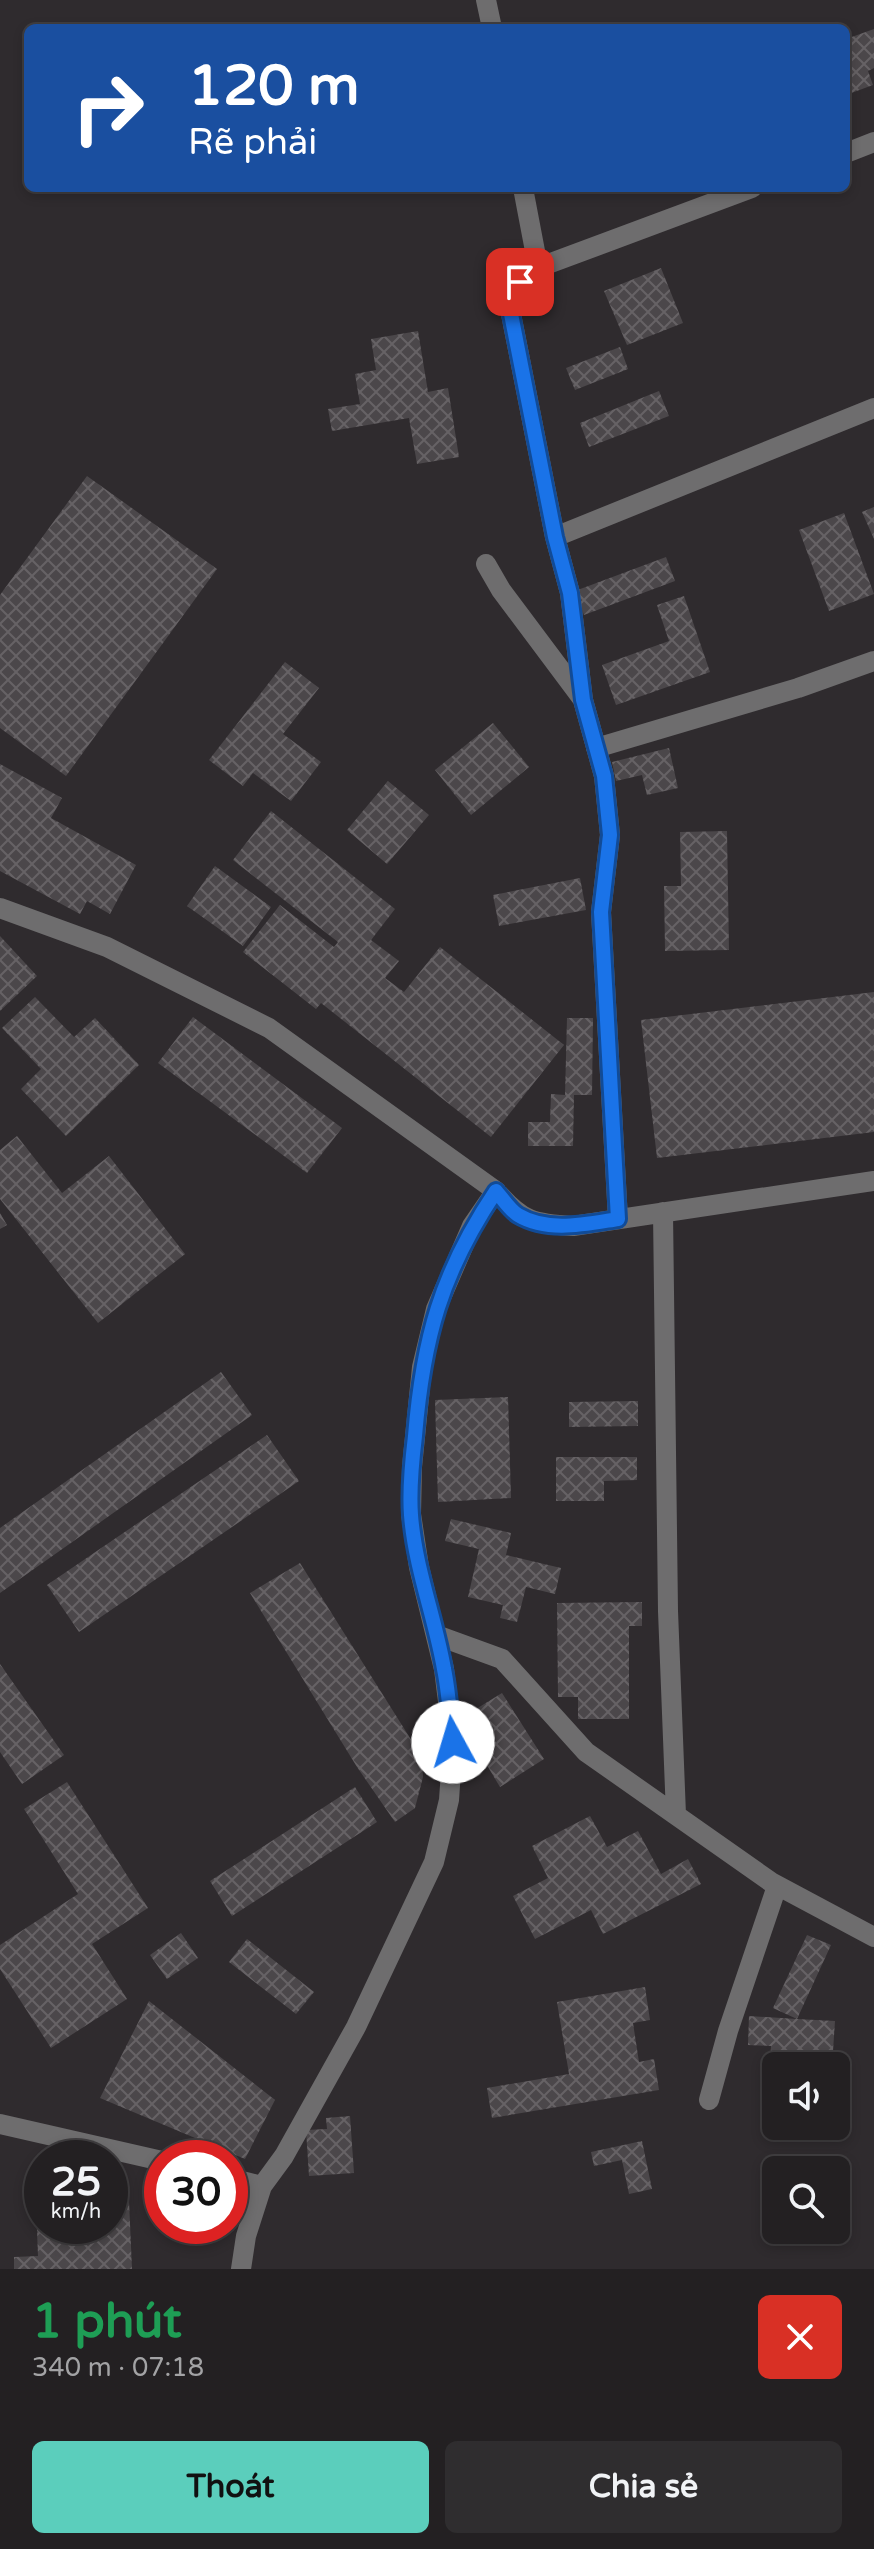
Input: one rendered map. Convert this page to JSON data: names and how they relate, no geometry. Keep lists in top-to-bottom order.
{
  "page": {
    "turn": ["120 m", "Rẽ phải"],
    "speed": "25 km/h",
    "limit": "30",
    "heading": ["1 phút", "340 m · 07:18"],
    "buttons": ["Thoát", "Chia sẻ"]
  }
}
